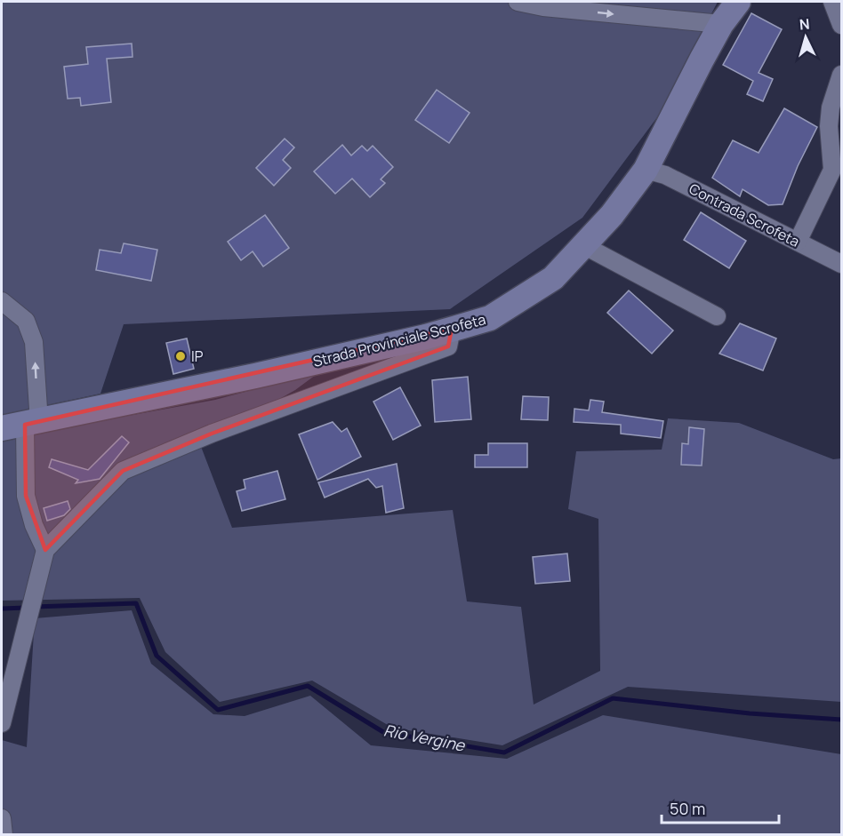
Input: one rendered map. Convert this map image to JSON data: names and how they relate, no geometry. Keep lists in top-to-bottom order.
{
  "streets": {
    "street": ["Contrada Scrofeta", "Strada Provinciale Scrofeta"]
  },
  "crossings": [
    ["Contrada Scrofeta", "Strada Provinciale Scrofeta"]
  ],
  "water": ["Rio Vergine"],
  "places": ["IP"],
  "scale_bar": "50 m",
  "north": "top"
}
